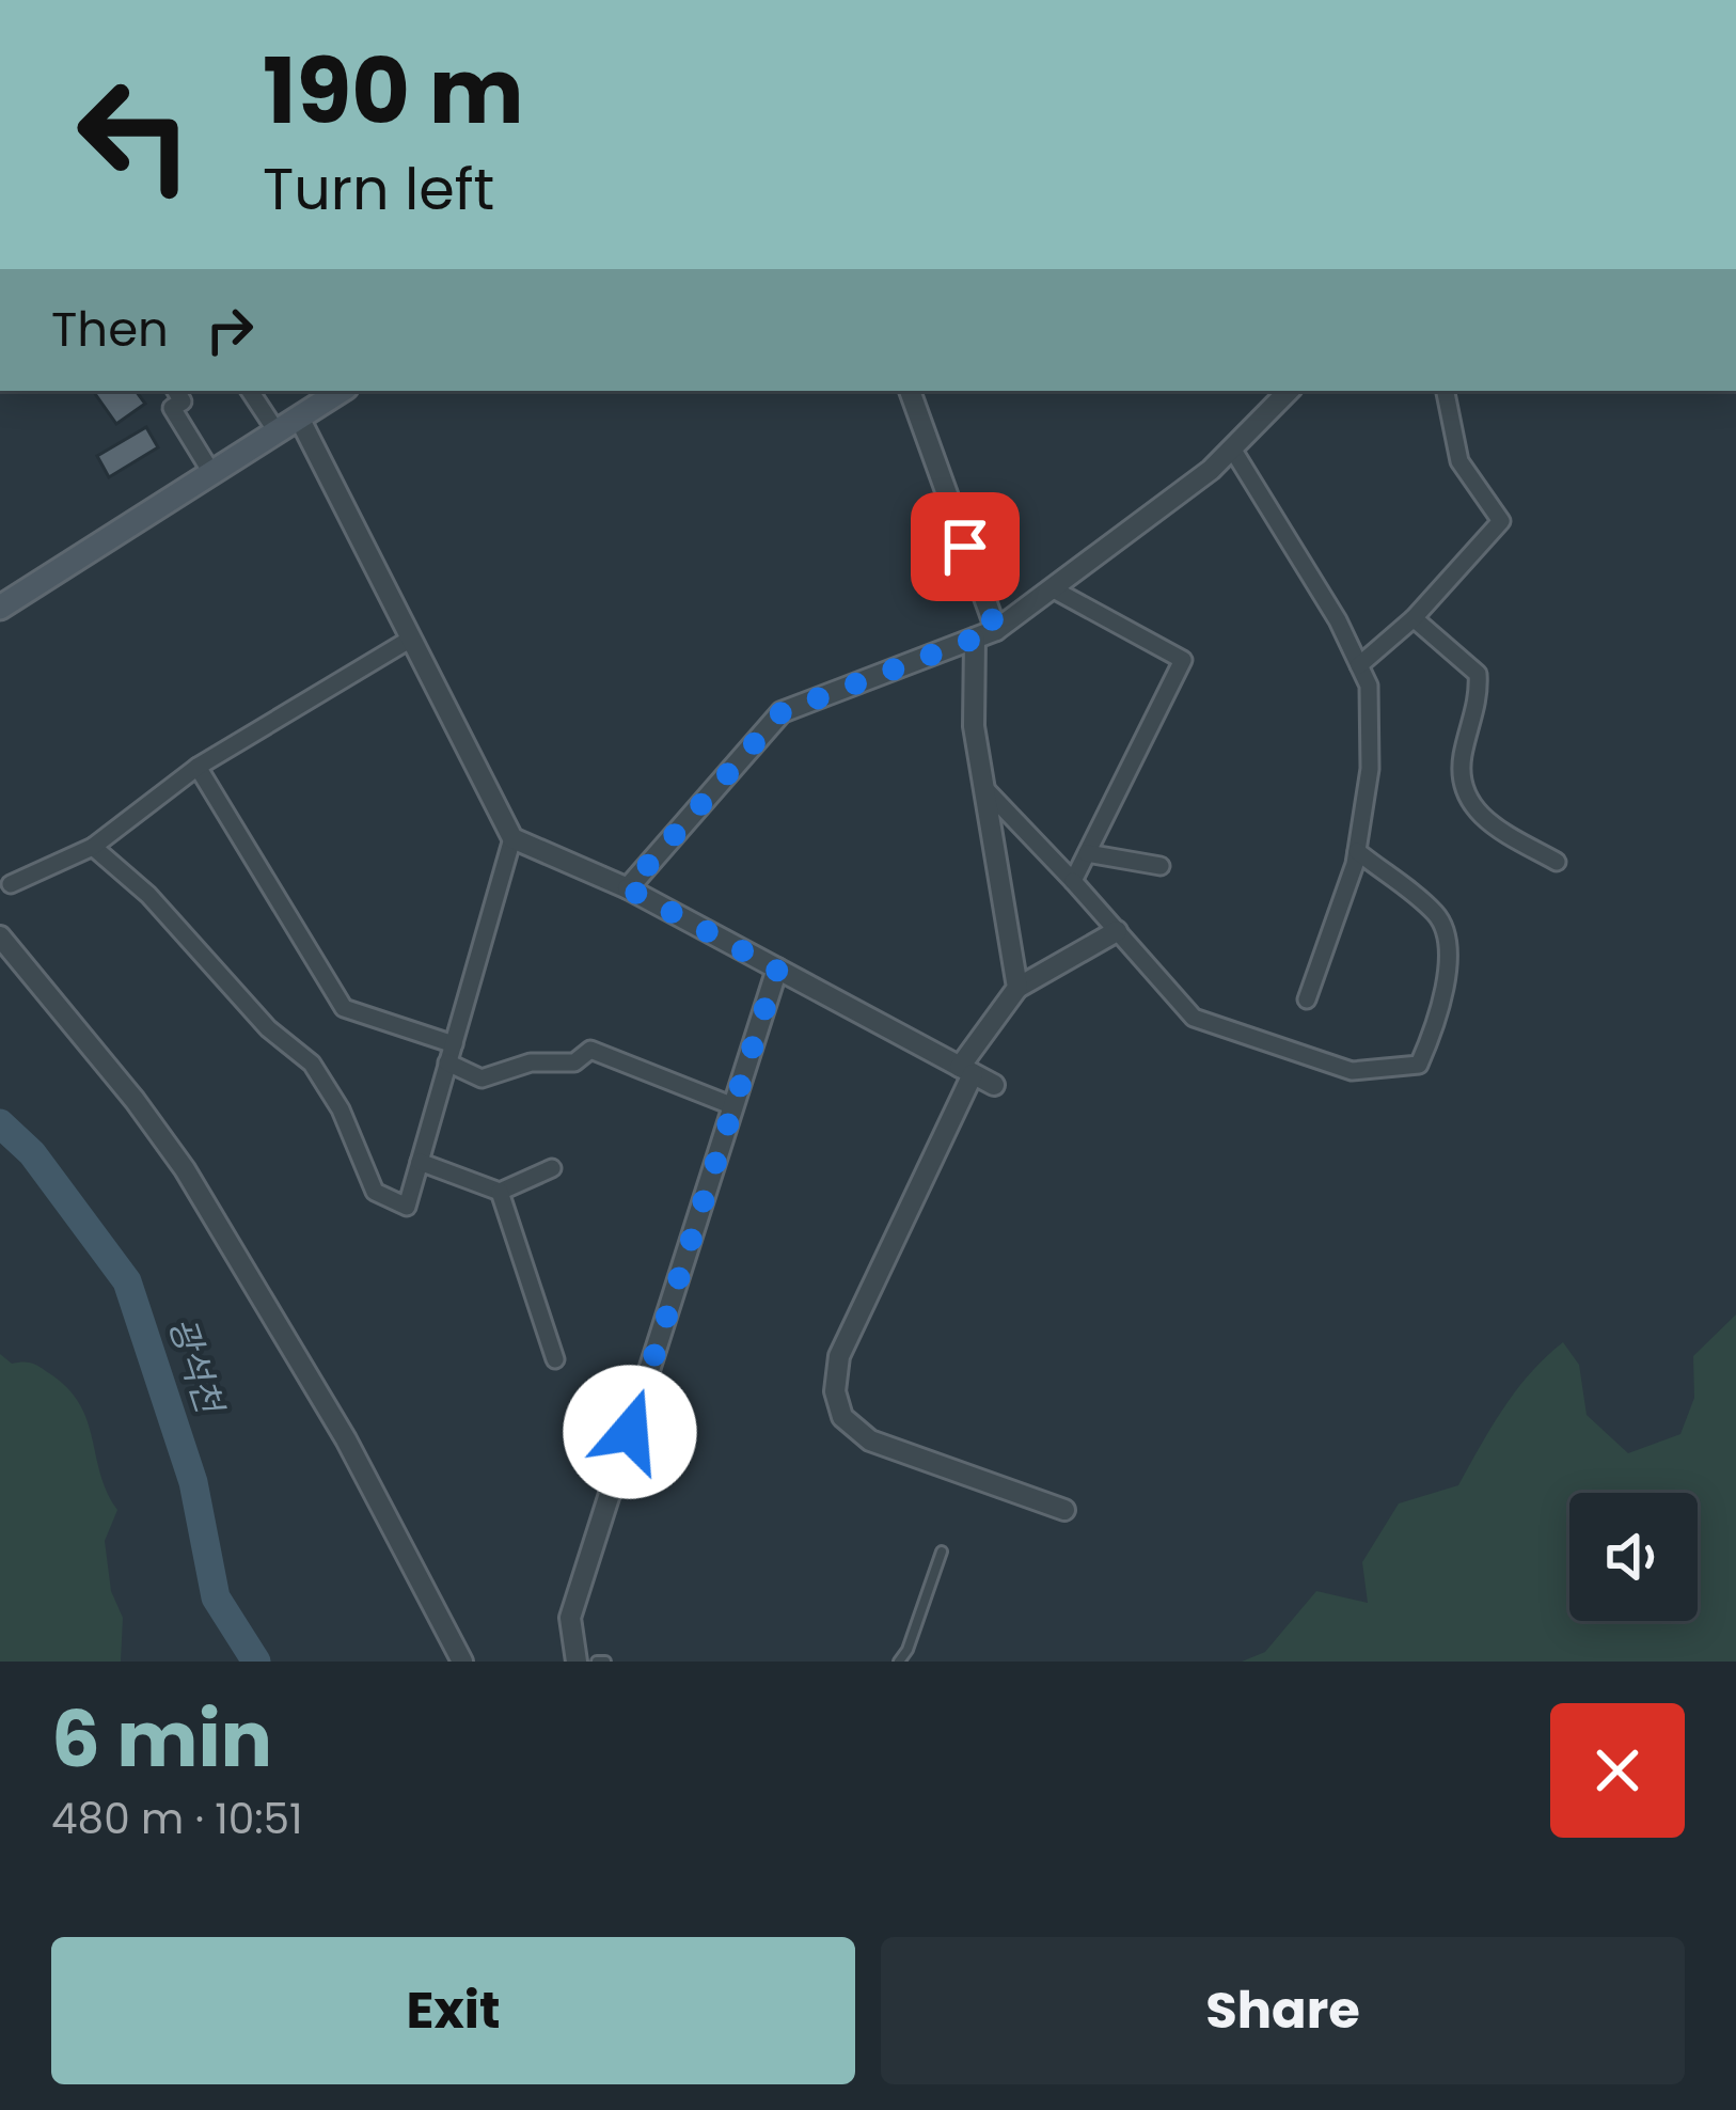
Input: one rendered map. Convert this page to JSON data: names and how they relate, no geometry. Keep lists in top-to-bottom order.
{
  "water": ["광석천"],
  "page": {
    "turn": ["190 m", "Turn left"],
    "then": "Then",
    "heading": ["6 min", "480 m · 10:51"],
    "buttons": ["Exit", "Share"]
  }
}
